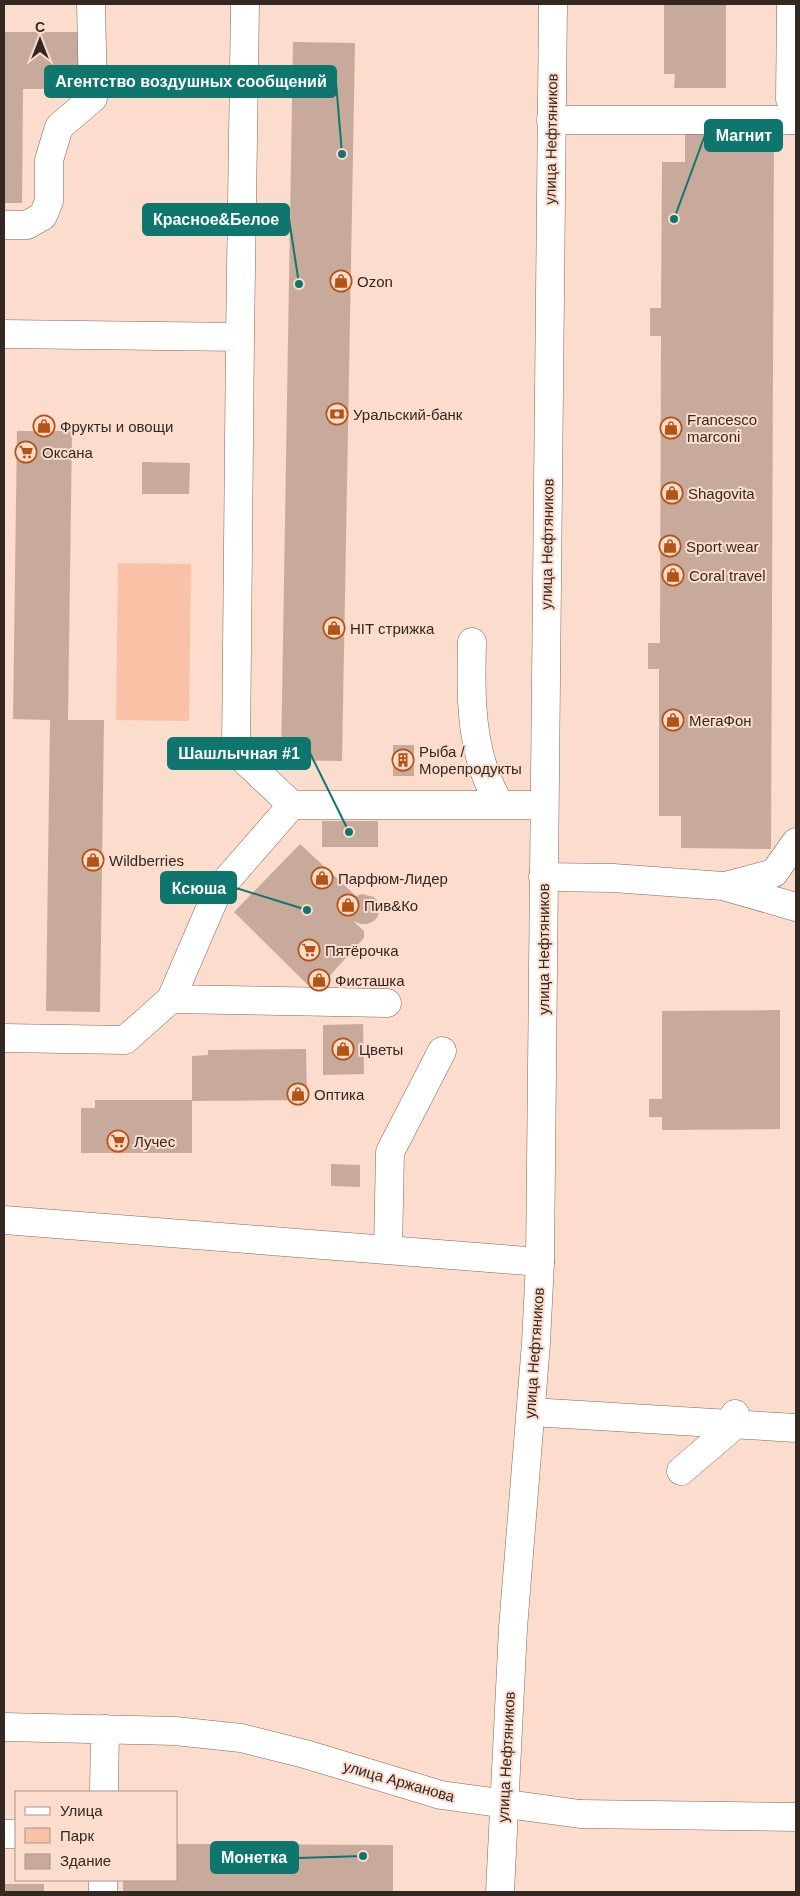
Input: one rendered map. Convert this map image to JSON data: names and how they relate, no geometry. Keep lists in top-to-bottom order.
{
  "streets": {
    "main road": ["улица Нефтяников", "улица Аржанова"]
  },
  "crossings": [
    ["улица Нефтяников", "улица Аржанова"]
  ],
  "places": {
    "other": [
      "Агентство воздушных сообщений",
      "Магнит",
      "Красное&Белое",
      "Шашлычная #1",
      "Ксюша",
      "Монетка"
    ],
    "shop": [
      "Ozon",
      "Фрукты и овощи",
      "Francesco marconi",
      "Shagovita",
      "Sport wear",
      "Coral travel",
      "HIT стрижка",
      "МегаФон",
      "Wildberries",
      "Парфюм-Лидер",
      "Пив&Ко",
      "Фисташка",
      "Цветы",
      "Оптика"
    ],
    "bank": ["Уральский-банк"],
    "supermarket": ["Оксана", "Пятёрочка", "Лучес"],
    "building": ["Рыба / Морепродукты"]
  },
  "legend": ["Улица", "Парк", "Здание"],
  "north": "top"
}
